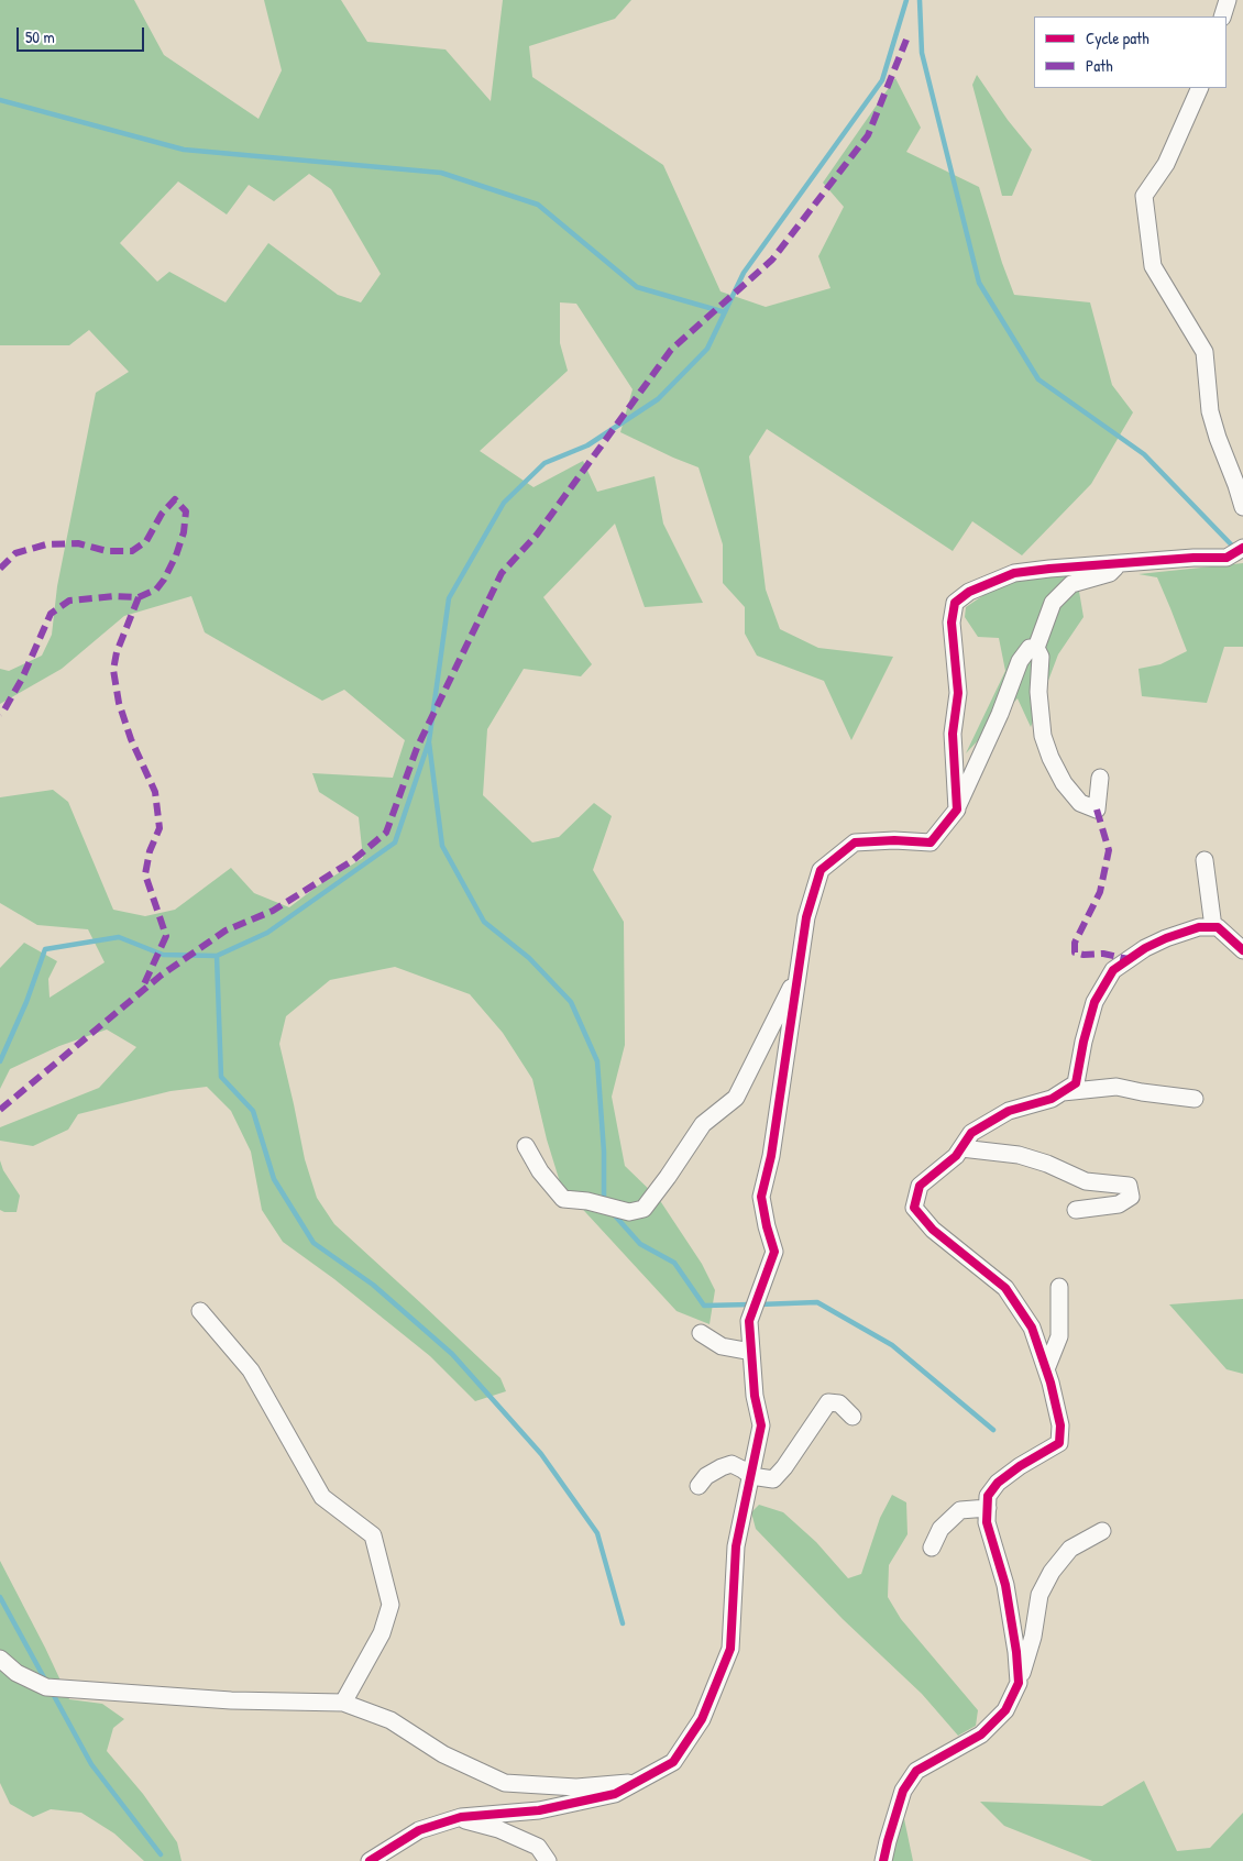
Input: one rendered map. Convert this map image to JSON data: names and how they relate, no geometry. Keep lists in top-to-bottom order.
{
  "legend": ["Cycle path", "Path"],
  "scale_bar": "50 m"
}
